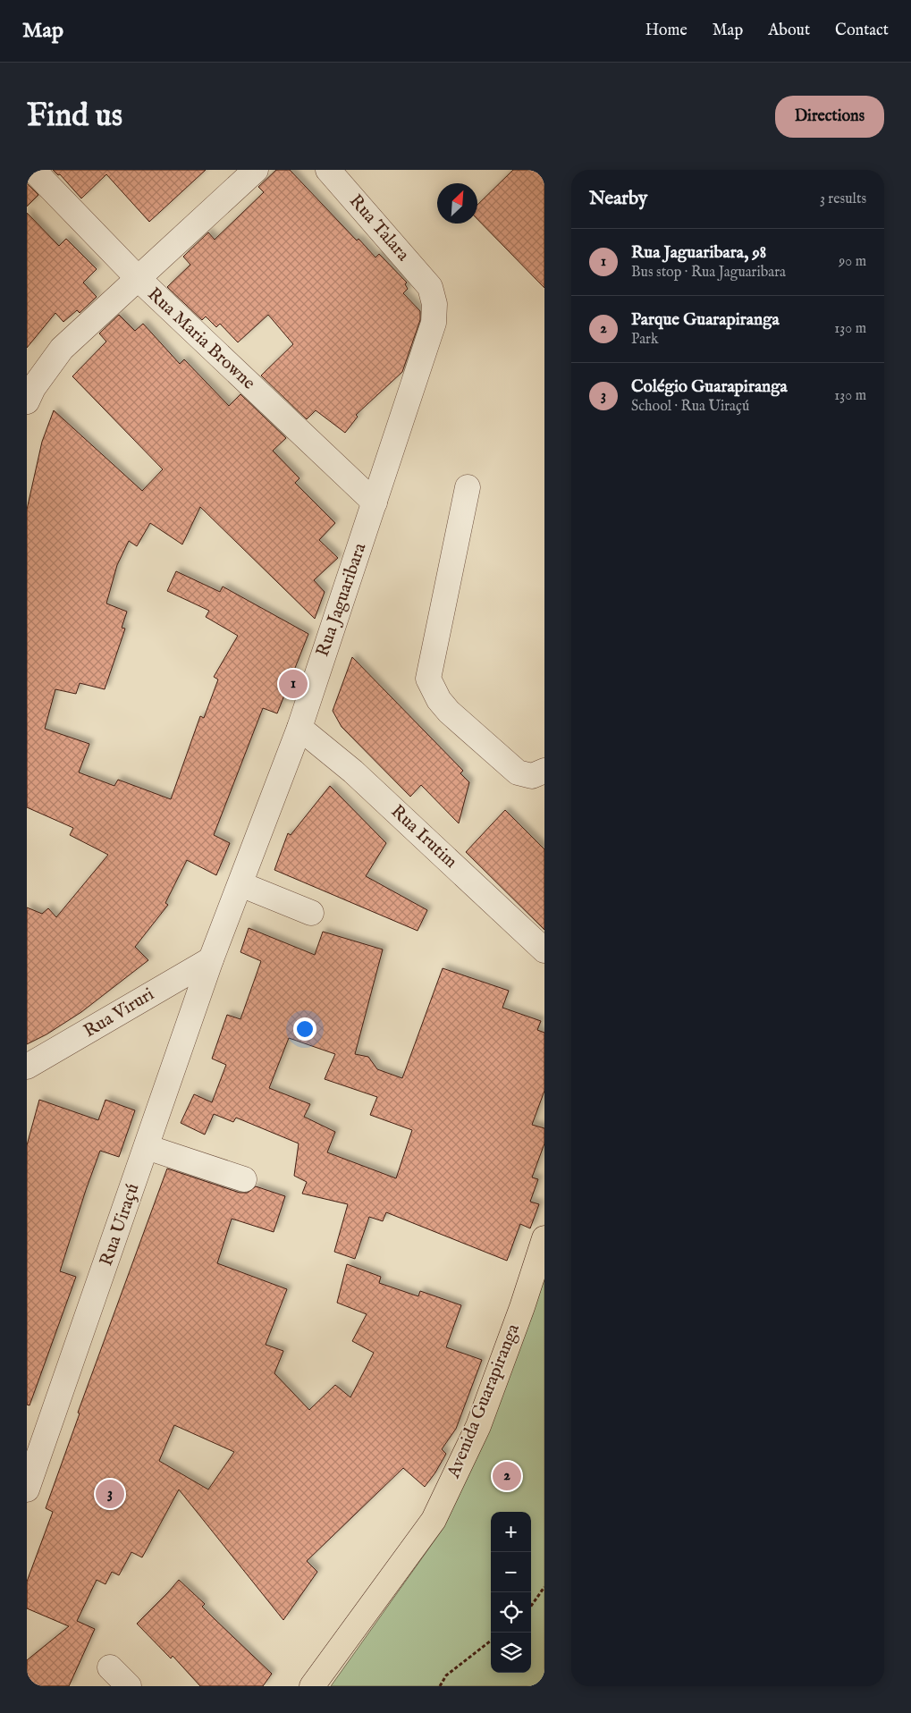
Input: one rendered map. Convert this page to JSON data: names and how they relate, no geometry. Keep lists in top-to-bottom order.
{
  "streets": {
    "main road": ["Avenida Guarapiranga"],
    "street": [
      "Rua Talara",
      "Rua Maria Browne",
      "Rua Jaguaribara",
      "Rua Irutim",
      "Rua Viruri",
      "Rua Uiraçú"
    ]
  },
  "crossings": [
    ["Rua Talara", "Rua Jaguaribara"],
    ["Rua Maria Browne", "Rua Jaguaribara"],
    ["Rua Jaguaribara", "Rua Irutim"],
    ["Rua Jaguaribara", "Rua Viruri"],
    ["Rua Jaguaribara", "Rua Uiraçú"],
    ["Rua Viruri", "Rua Uiraçú"]
  ],
  "north": "top right",
  "page": {
    "header": "Map",
    "nav": [
      "Home",
      "Map",
      "About",
      "Contact"
    ],
    "buttons": "Directions",
    "title": "Find us",
    "heading": ["Nearby", "3 results"],
    "list": [
      {
        "mark": "1",
        "name": "Rua Jaguaribara, 98",
        "note": "Bus stop · Rua Jaguaribara",
        "value": "90 m"
      },
      {
        "mark": "2",
        "name": "Parque Guarapiranga",
        "note": "Park",
        "value": "130 m"
      },
      {
        "mark": "3",
        "name": "Colégio Guarapiranga",
        "note": "School · Rua Uiraçú",
        "value": "130 m"
      }
    ],
    "pins": ["1", "2", "3"],
    "map_buttons": ["+", "−"]
  }
}
